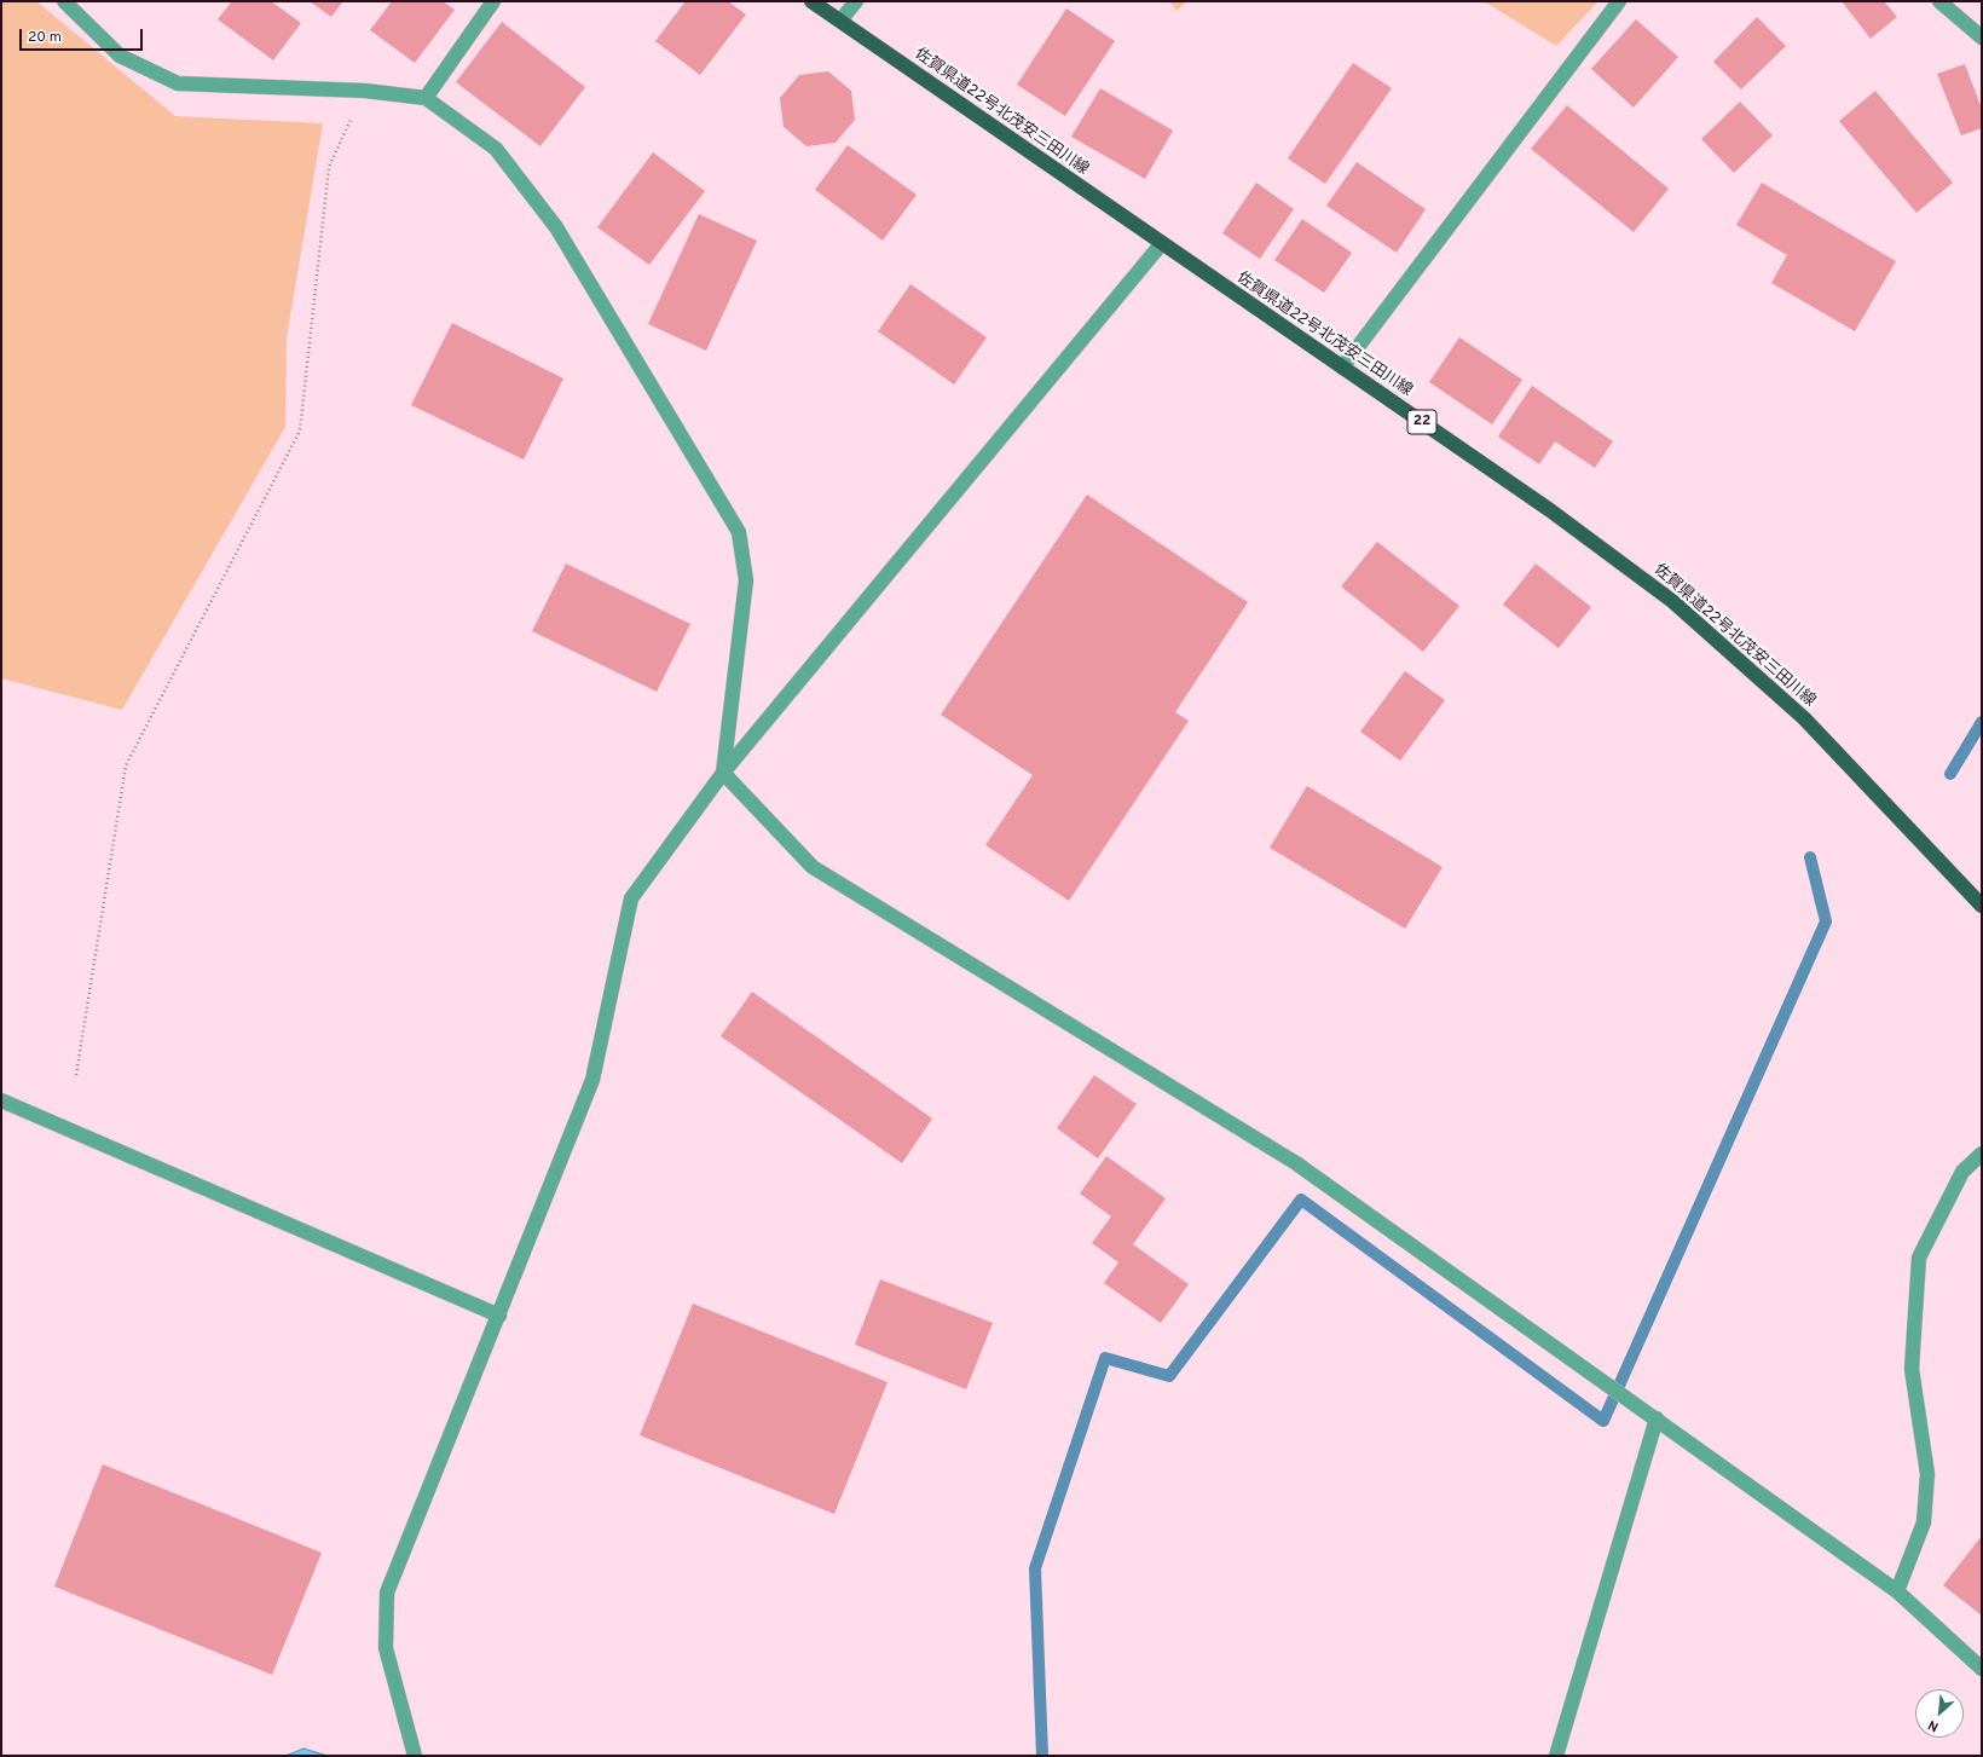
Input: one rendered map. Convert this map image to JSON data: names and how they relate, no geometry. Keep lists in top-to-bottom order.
{
  "streets": {
    "main road": ["佐賀県道22号北茂安三田川線", "22"]
  },
  "scale_bar": "20 m",
  "north": "bottom left"
}
